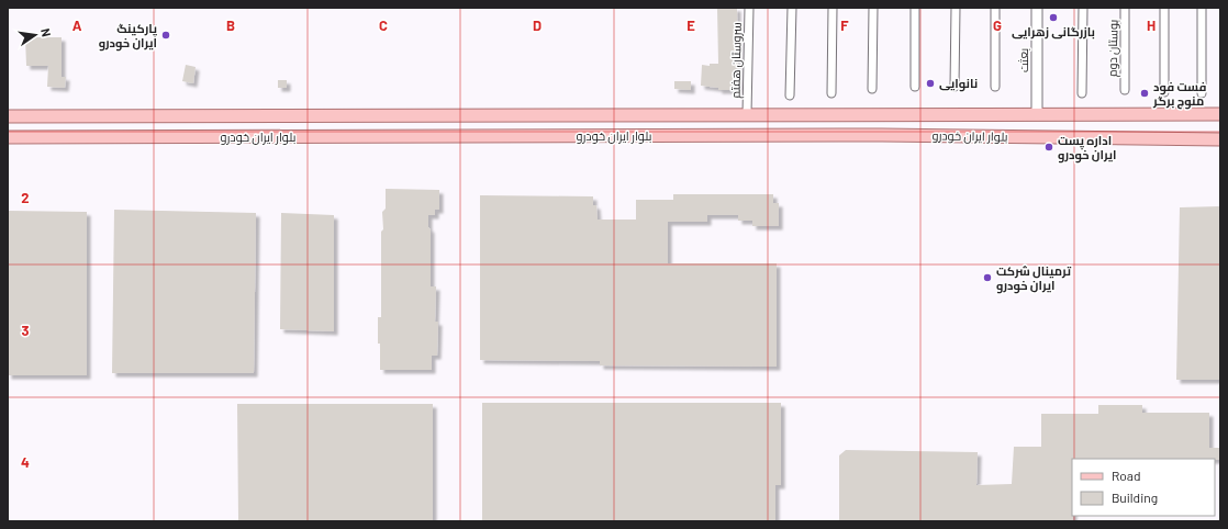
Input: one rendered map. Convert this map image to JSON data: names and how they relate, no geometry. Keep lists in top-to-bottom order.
{
  "streets": {
    "main road": ["بلوار ایران خودرو"],
    "street": ["بوستان دوم", "سروستان هفتم", "بعثت"]
  },
  "crossings": [
    ["سروستان هفتم", "بلوار ایران خودرو"],
    ["بعثت", "بلوار ایران خودرو"]
  ],
  "places": [
    "بازرگانی زهرایی",
    "پارکینگ ایران خودرو",
    "نانوایی",
    "فست فود منوچ برگر",
    "اداره پست ایران خودرو",
    "ترمینال شرکت ایران خودرو"
  ],
  "legend": ["Road", "Building"],
  "north": "right",
  "grid": {
    "columns": [
      "A",
      "B",
      "C",
      "D",
      "E",
      "F",
      "G",
      "H"
    ],
    "rows": ["2", "3", "4"]
  }
}
